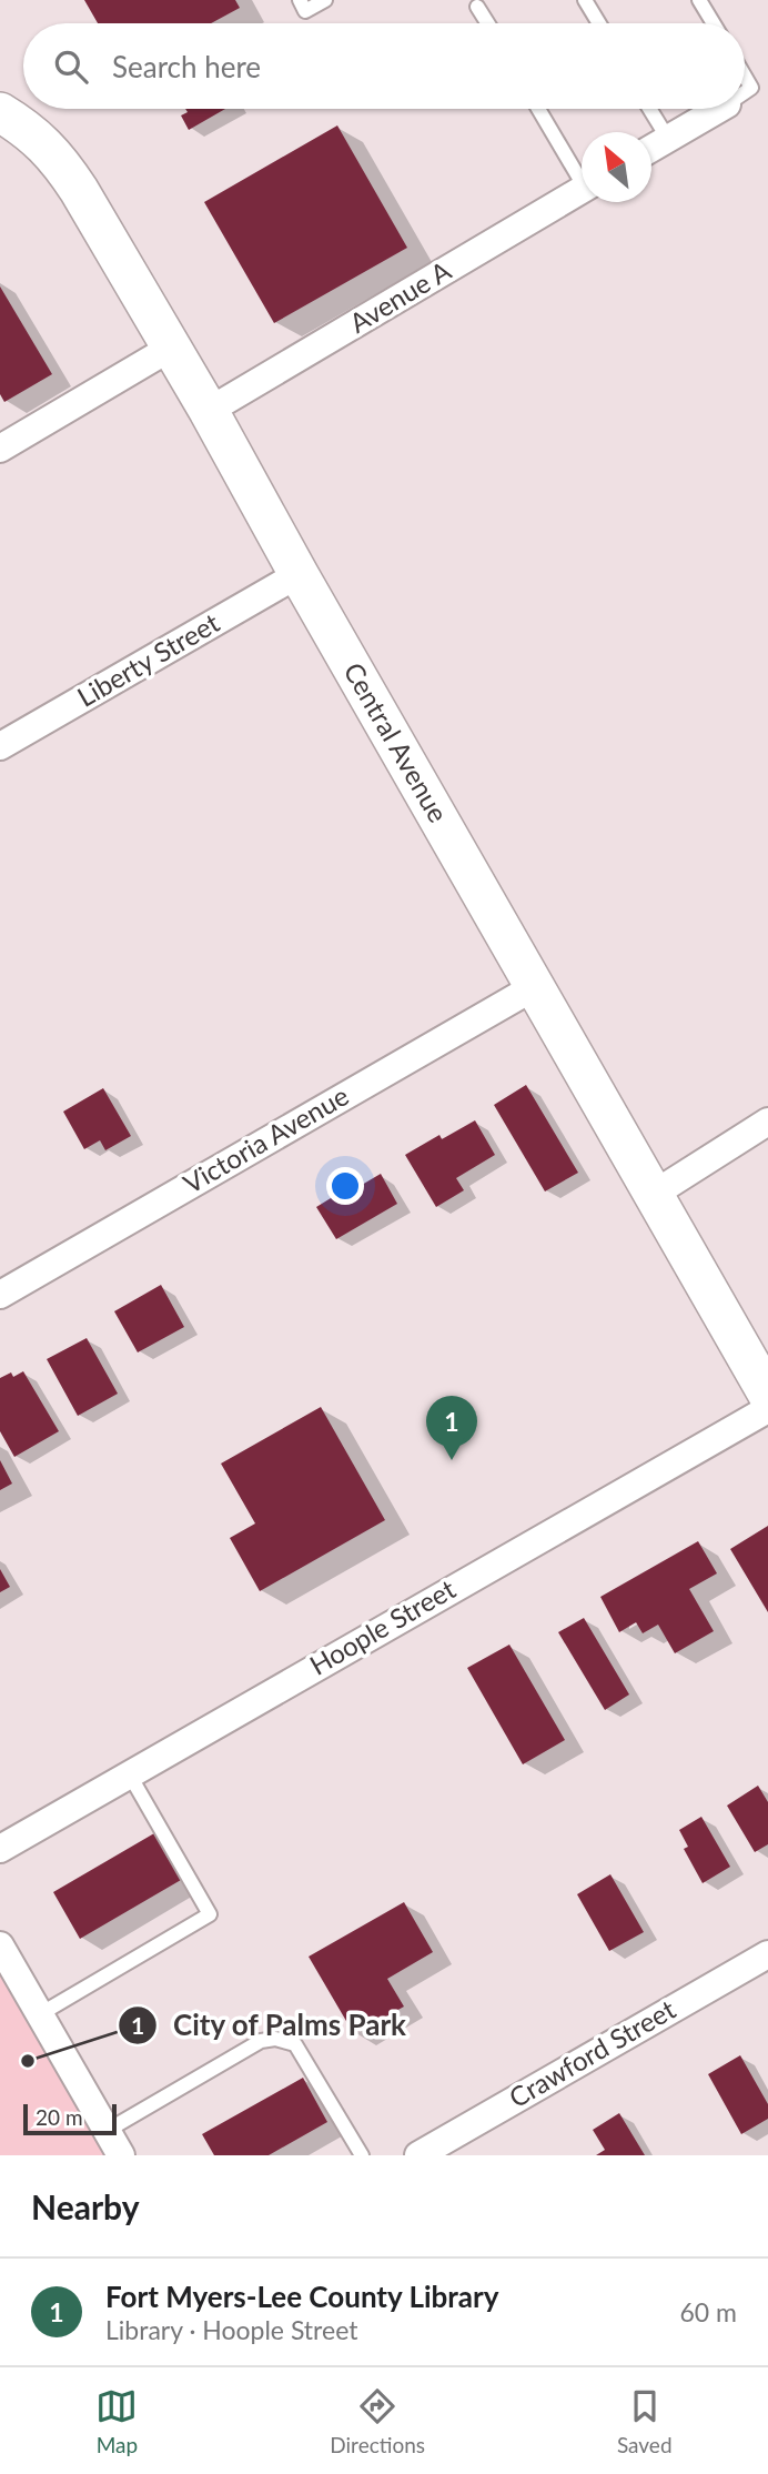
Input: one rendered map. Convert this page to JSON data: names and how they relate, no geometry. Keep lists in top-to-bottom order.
{
  "streets": {
    "street": [
      "Avenue A",
      "Liberty Street",
      "Central Avenue",
      "Victoria Avenue",
      "Hoople Street",
      "Crawford Street"
    ]
  },
  "crossings": [
    ["Avenue A", "Central Avenue"],
    ["Liberty Street", "Central Avenue"],
    ["Central Avenue", "Victoria Avenue"]
  ],
  "places": ["City of Palms Park"],
  "scale_bar": "20 m",
  "north": "top left",
  "page": {
    "search": "Search here",
    "pins": "1",
    "scale": "20 m",
    "heading": "Nearby",
    "list": [
      {
        "mark": "1",
        "name": "Fort Myers-Lee County Library",
        "note": "Library · Hoople Street",
        "value": "60 m"
      }
    ],
    "nav": ["Map", "Directions", "Saved"]
  }
}
